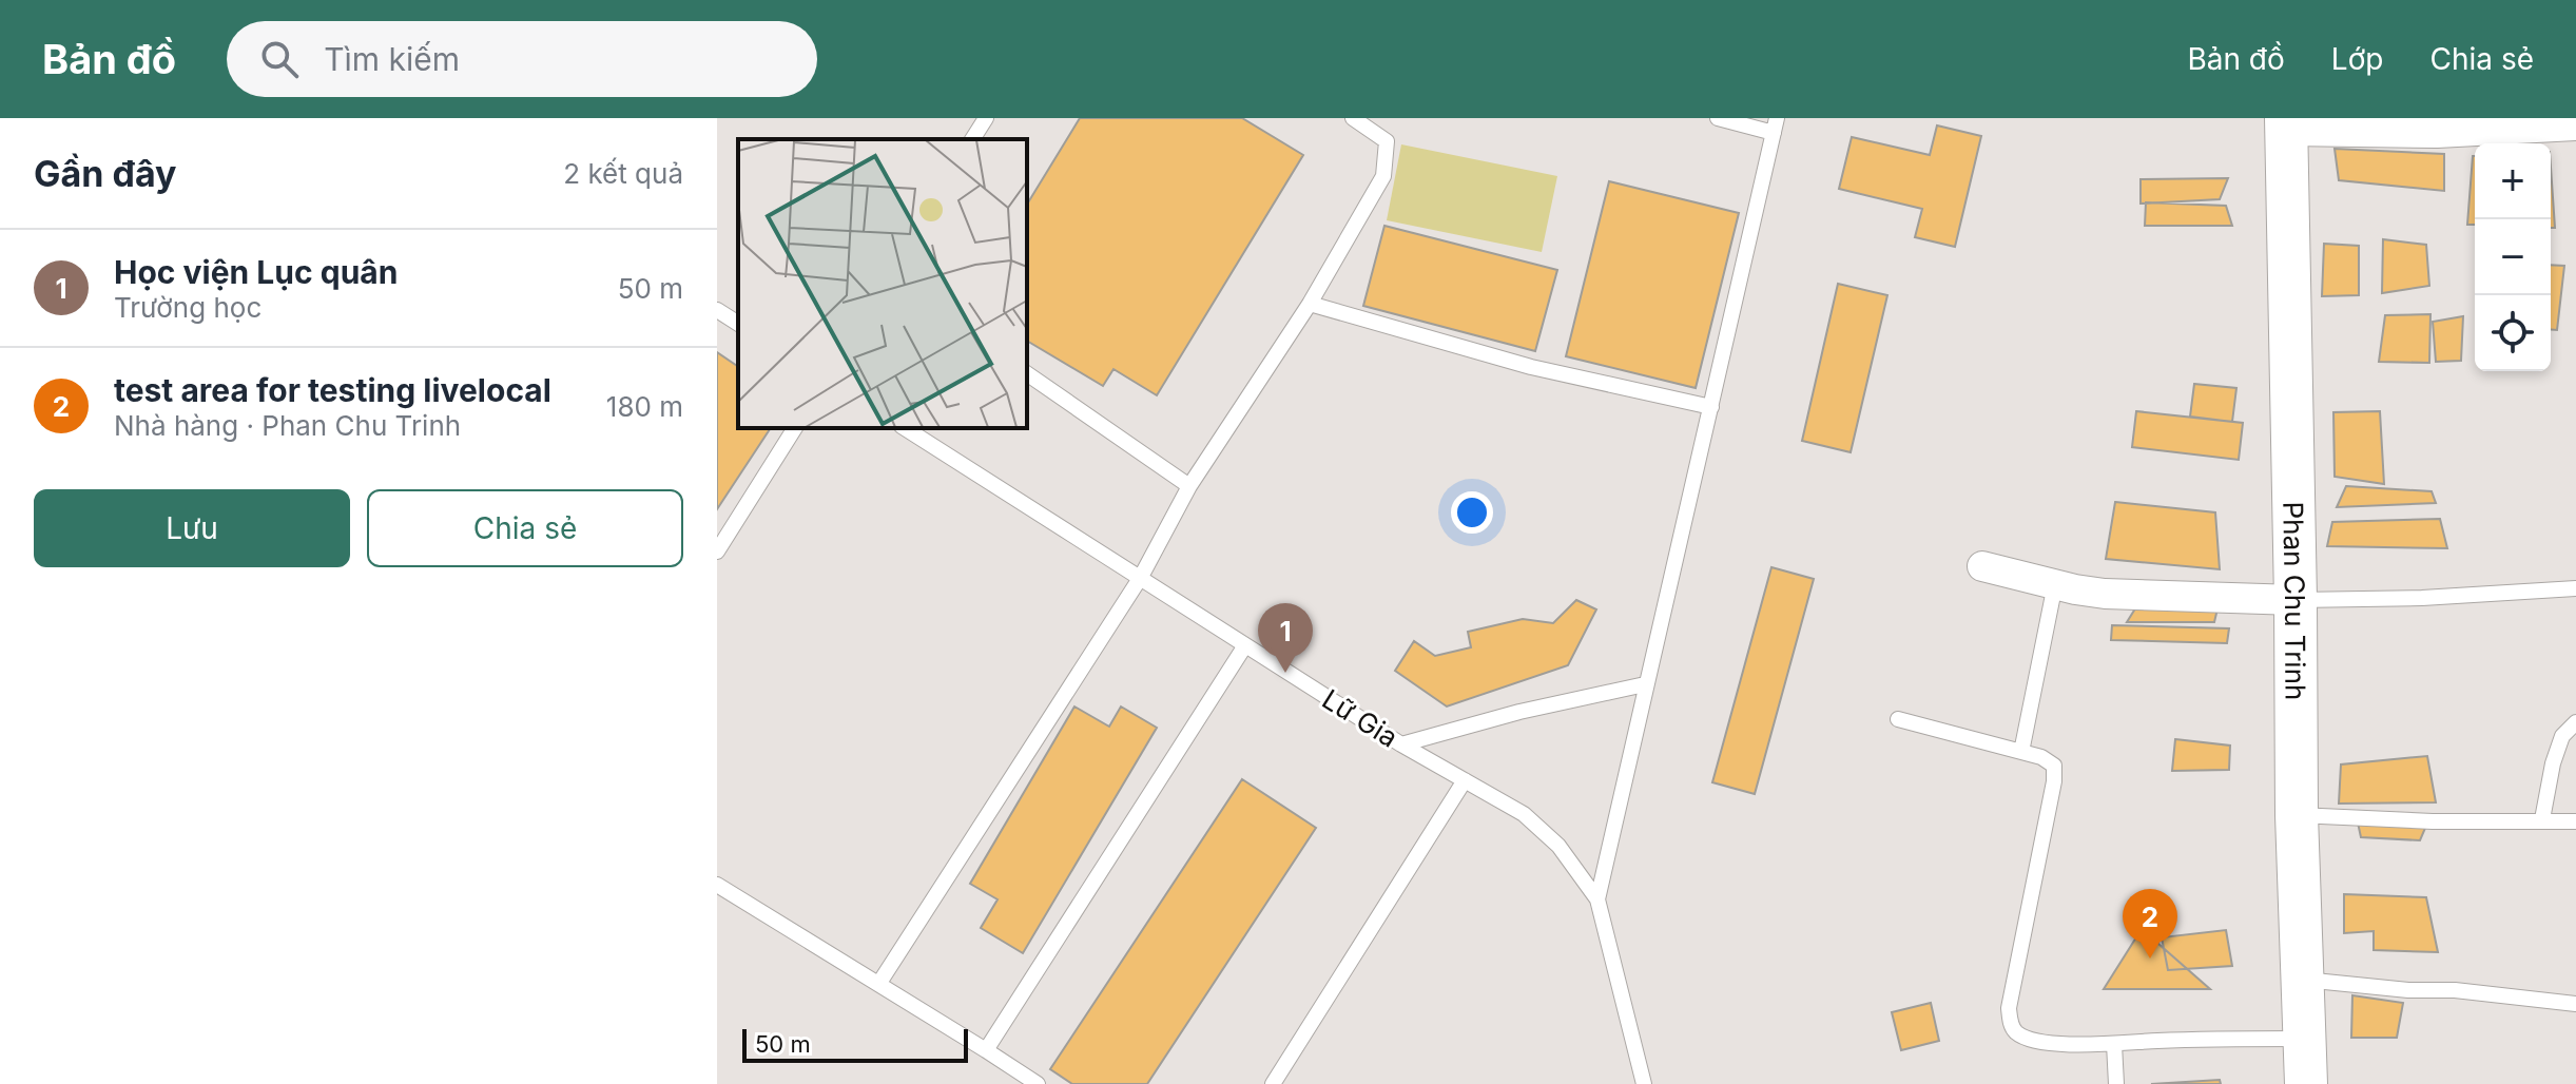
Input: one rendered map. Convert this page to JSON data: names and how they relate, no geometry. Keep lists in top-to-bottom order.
{
  "streets": {
    "main road": ["Phan Chu Trinh"],
    "lane": ["Lữ Gia"]
  },
  "scale_bar": "50 m",
  "page": {
    "header": "Bản đồ",
    "search": "Tìm kiếm",
    "nav": ["Bản đồ", "Lớp", "Chia sẻ"],
    "heading": ["Gần đây", "2 kết quả"],
    "map_buttons": ["+", "−"],
    "list": [
      {
        "mark": "1",
        "name": "Học viện Lục quân",
        "note": "Trường học",
        "value": "50 m"
      },
      {
        "mark": "2",
        "name": "test area for testing livelocal",
        "note": "Nhà hàng · Phan Chu Trinh",
        "value": "180 m"
      }
    ],
    "buttons": ["Lưu", "Chia sẻ"],
    "pins": ["1", "2"],
    "scale": "50 m"
  }
}
